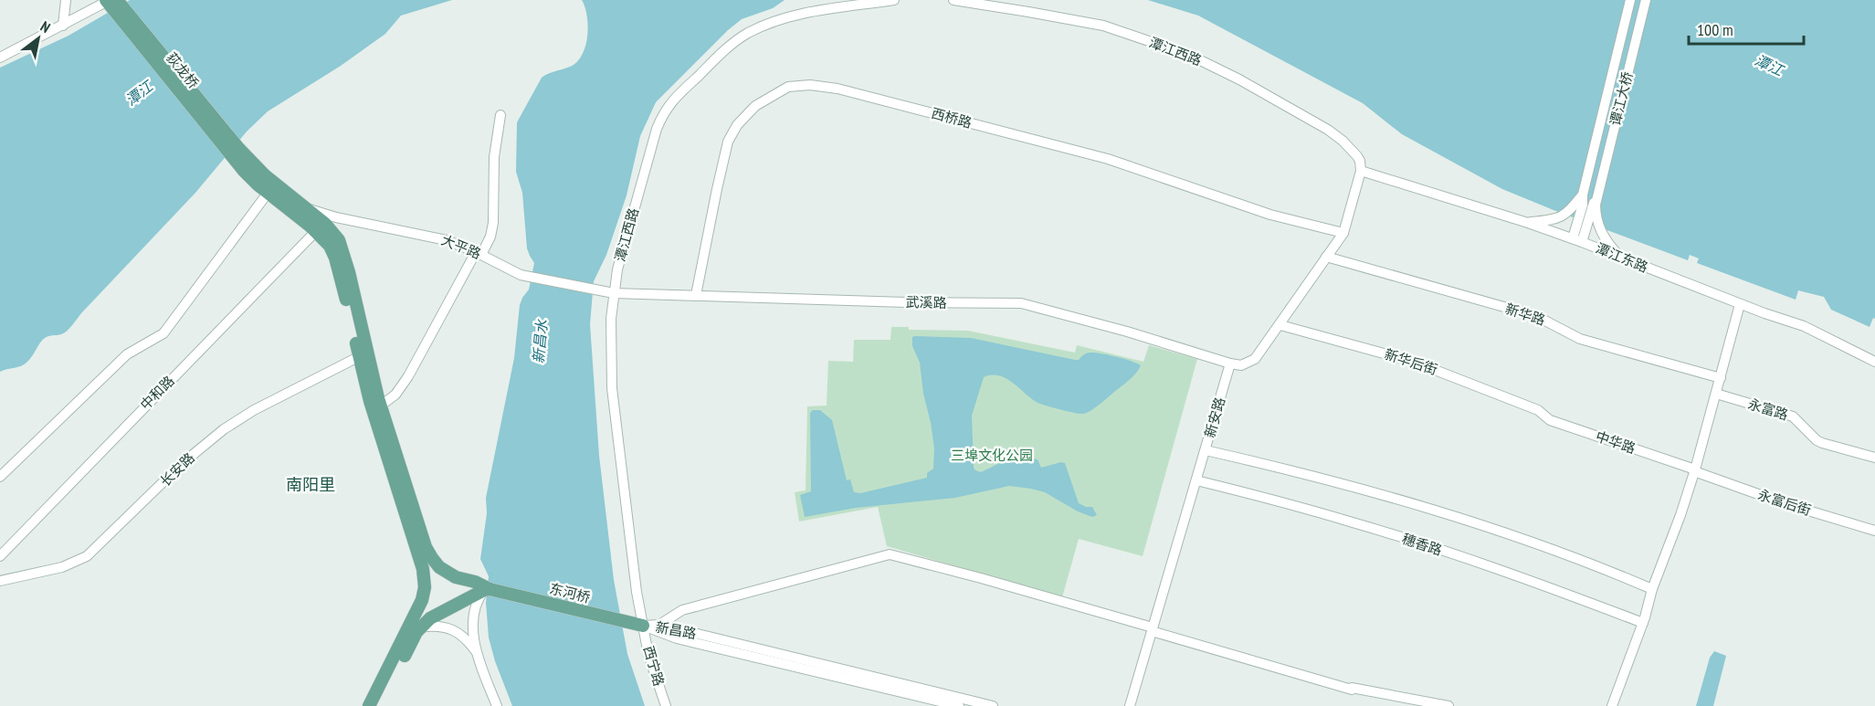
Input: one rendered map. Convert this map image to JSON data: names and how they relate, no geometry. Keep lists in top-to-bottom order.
{
  "streets": {
    "main road": ["荻龙桥", "东河桥"],
    "street": [
      "潭江西路",
      "谭江大桥",
      "西桥路",
      "大平路",
      "潭江东路",
      "武溪路",
      "新华路",
      "新华后街",
      "中和路",
      "永富路",
      "新安路",
      "中华路",
      "长安路",
      "永富后街",
      "穗香路",
      "新昌路",
      "西宁路"
    ]
  },
  "crossings": [
    ["潭江西路", "大平路"],
    ["潭江西路", "潭江东路"],
    ["潭江西路", "武溪路"],
    ["潭江西路", "东河桥"],
    ["潭江西路", "新昌路"],
    ["潭江西路", "西宁路"],
    ["荻龙桥", "东河桥"],
    ["谭江大桥", "潭江东路"],
    ["西桥路", "武溪路"],
    ["大平路", "武溪路"],
    ["大平路", "东河桥"],
    ["武溪路", "新安路"],
    ["新华后街", "中华路"],
    ["新安路", "穗香路"],
    ["中华路", "永富后街"],
    ["东河桥", "新昌路"],
    ["东河桥", "西宁路"],
    ["新昌路", "西宁路"]
  ],
  "districts": ["南阳里"],
  "water": ["潭江", "新昌水"],
  "parks": ["三埠文化公园"],
  "scale_bar": "100 m",
  "north": "top right"
}
